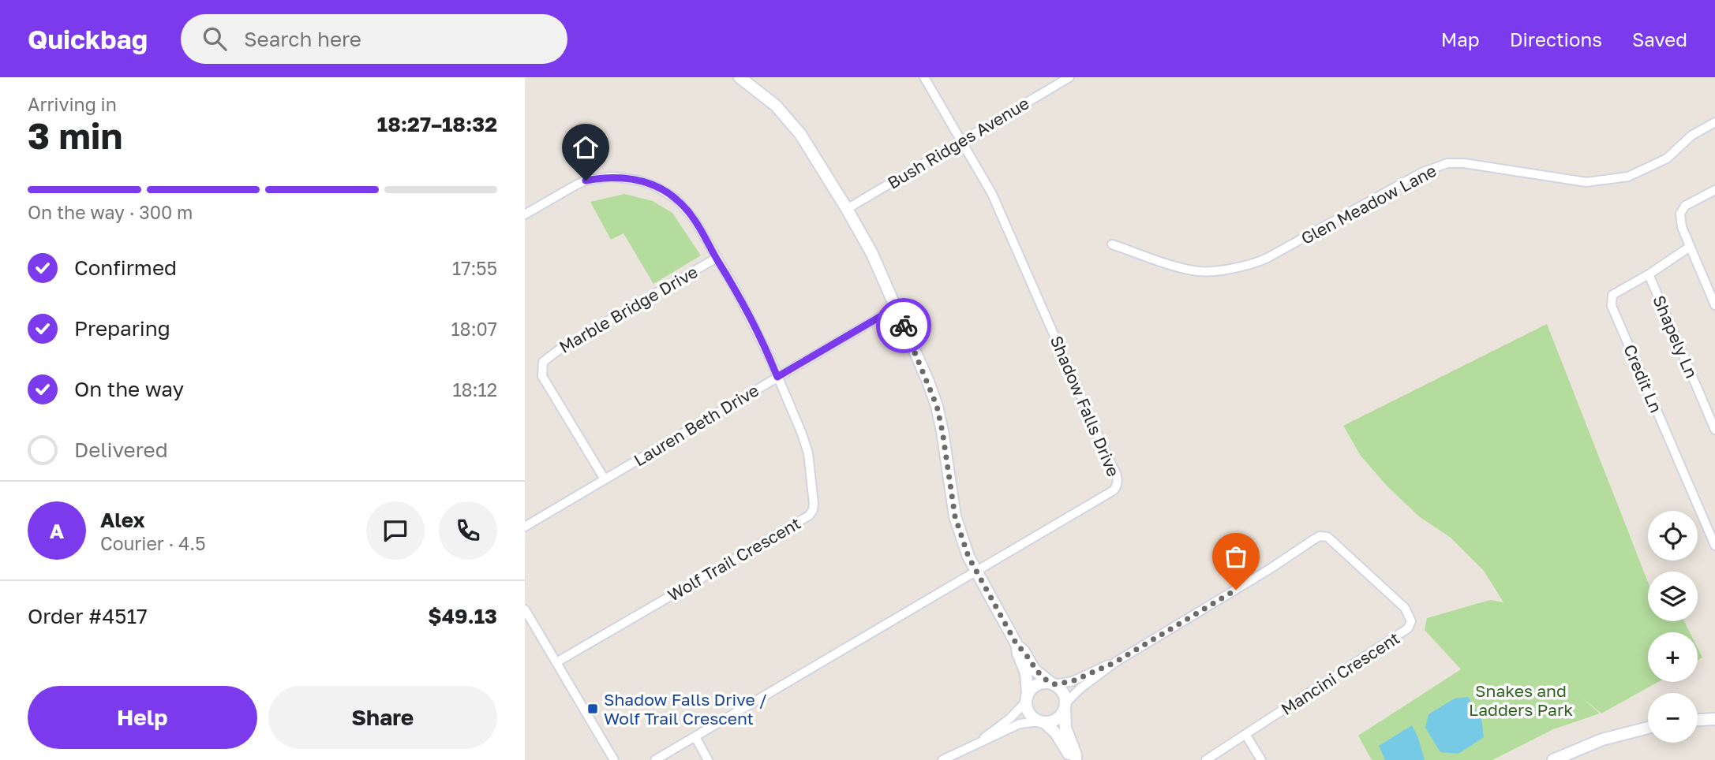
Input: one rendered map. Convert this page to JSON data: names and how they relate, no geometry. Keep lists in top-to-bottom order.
{
  "streets": {
    "street": [
      "Bush Ridges Avenue",
      "Glen Meadow Lane",
      "Marble Bridge Drive",
      "Shapely Ln",
      "Credit Ln",
      "Shadow Falls Drive",
      "Lauren Beth Drive",
      "Wolf Trail Crescent",
      "Mancini Crescent"
    ]
  },
  "crossings": [
    ["Bush Ridges Avenue", "Shadow Falls Drive"],
    ["Marble Bridge Drive", "Lauren Beth Drive"],
    ["Marble Bridge Drive", "Wolf Trail Crescent"],
    ["Shapely Ln", "Credit Ln"],
    ["Lauren Beth Drive", "Wolf Trail Crescent"]
  ],
  "parks": ["Snakes and Ladders Park"],
  "places": {
    "transit": ["Shadow Falls Drive / Wolf Trail Crescent"]
  },
  "page": {
    "header": "Quickbag",
    "search": "Search here",
    "nav": ["Map", "Directions", "Saved"],
    "heading": ["3 min", "Arriving in", "18:27–18:32"],
    "panel": [
      "Alex",
      "Courier · 4.5",
      "Order #4517",
      "$49.13"
    ],
    "bar": "On the way · 300 m",
    "list": [
      ["Confirmed", "17:55"],
      ["Preparing", "18:07"],
      ["On the way", "18:12"],
      "Delivered"
    ],
    "round": "A",
    "map_buttons": ["+", "−"],
    "buttons": ["Help", "Share"]
  }
}
